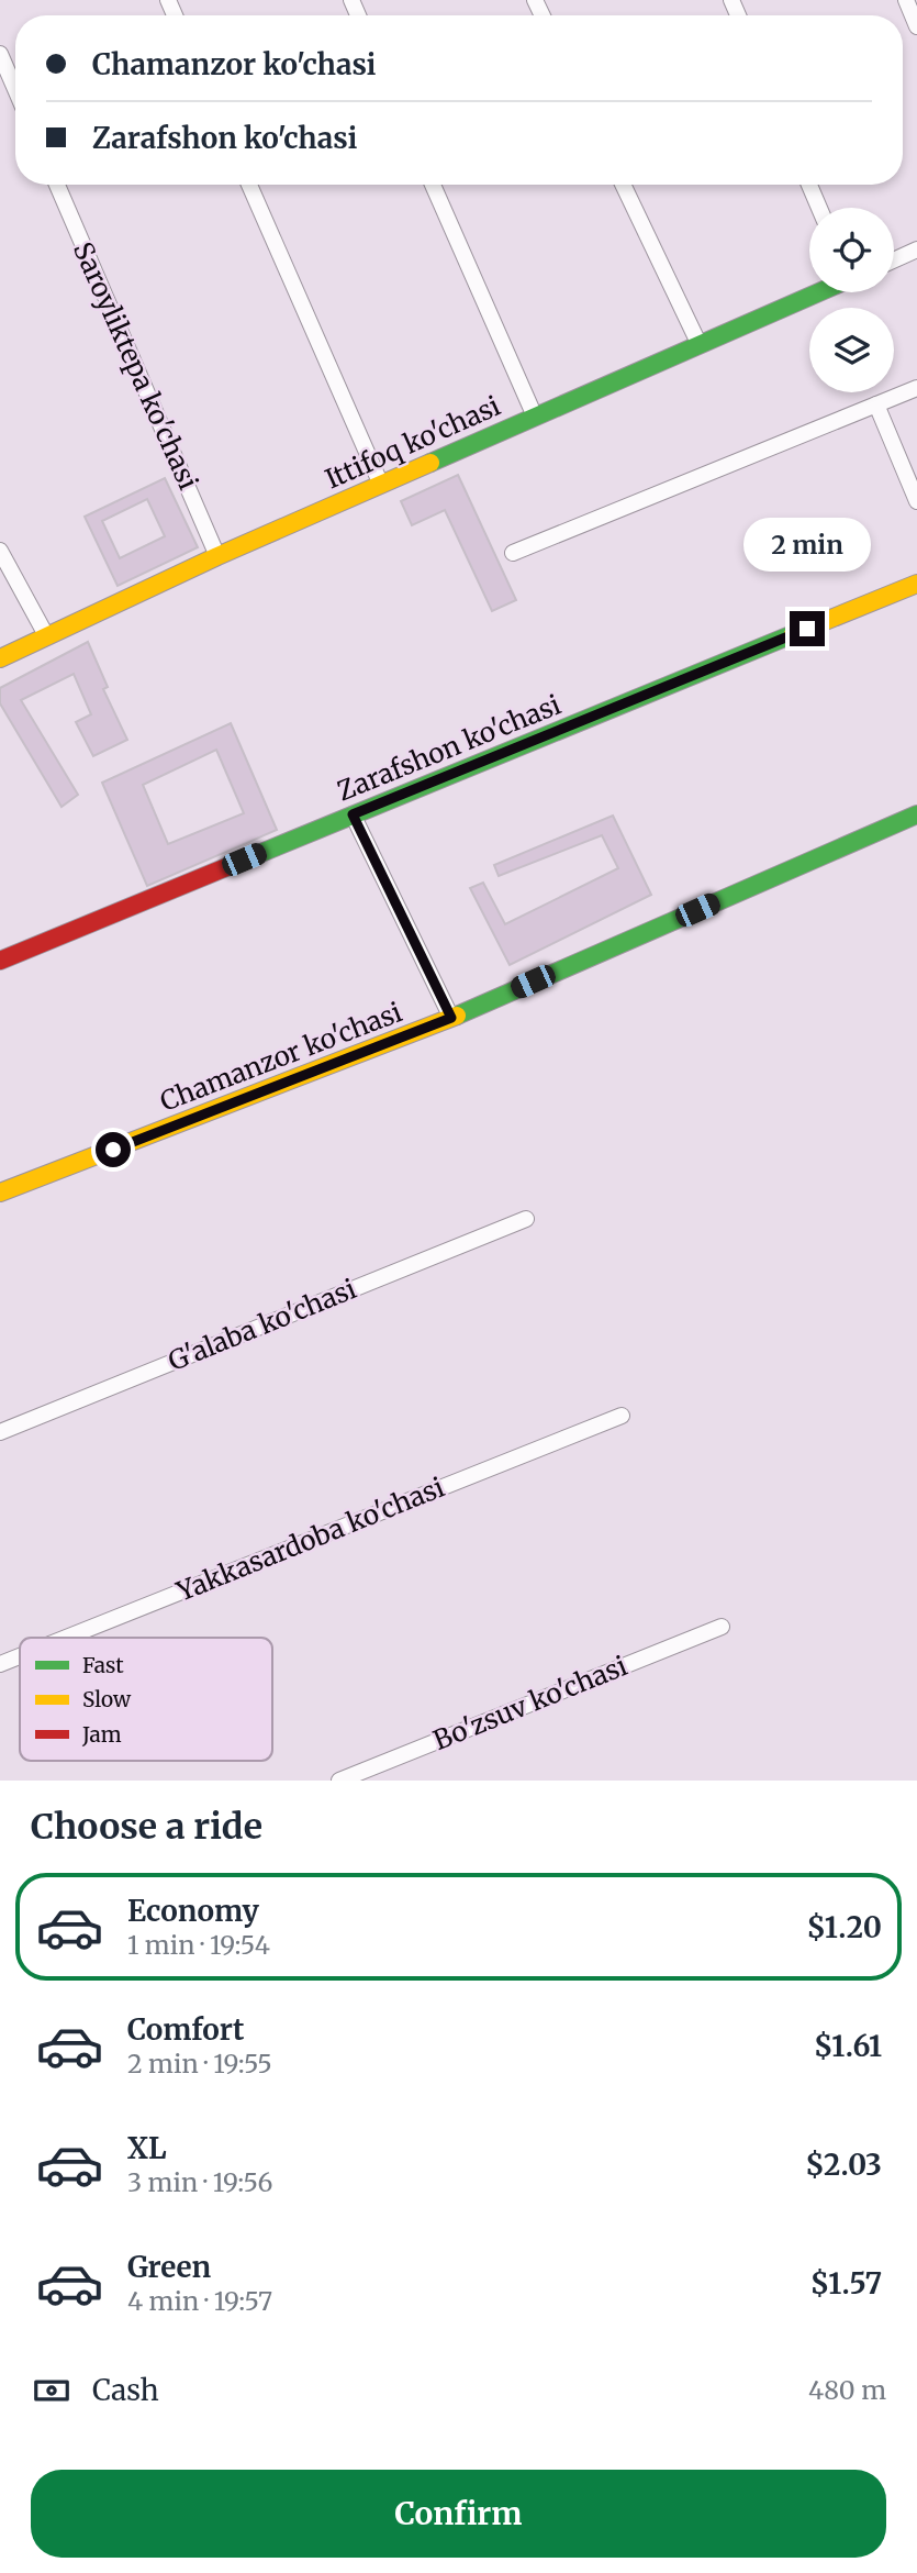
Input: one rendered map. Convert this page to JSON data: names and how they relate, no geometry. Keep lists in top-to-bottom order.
{
  "streets": {
    "street": [
      "Saroyliktepa ko'chasi",
      "Ittifoq ko'chasi",
      "Zarafshon ko'chasi",
      "Chamanzor ko'chasi",
      "G'alaba ko'chasi",
      "Yakkasardoba ko'chasi",
      "Bo'zsuv ko'chasi"
    ]
  },
  "crossings": [
    ["Saroyliktepa ko'chasi", "Ittifoq ko'chasi"]
  ],
  "legend": ["Fast", "Slow", "Jam"],
  "page": {
    "banner": ["Chamanzor ko'chasi", "Zarafshon ko'chasi"],
    "bubble": "2 min",
    "heading": "Choose a ride",
    "list": [
      {
        "name": "Economy",
        "note": "1 min · 19:54",
        "value": "$1.20"
      },
      {
        "name": "Comfort",
        "note": "2 min · 19:55",
        "value": "$1.61"
      },
      {
        "name": "XL",
        "note": "3 min · 19:56",
        "value": "$2.03"
      },
      {
        "name": "Green",
        "note": "4 min · 19:57",
        "value": "$1.57"
      }
    ],
    "pay": ["Cash", "480 m"],
    "buttons": "Confirm"
  }
}
